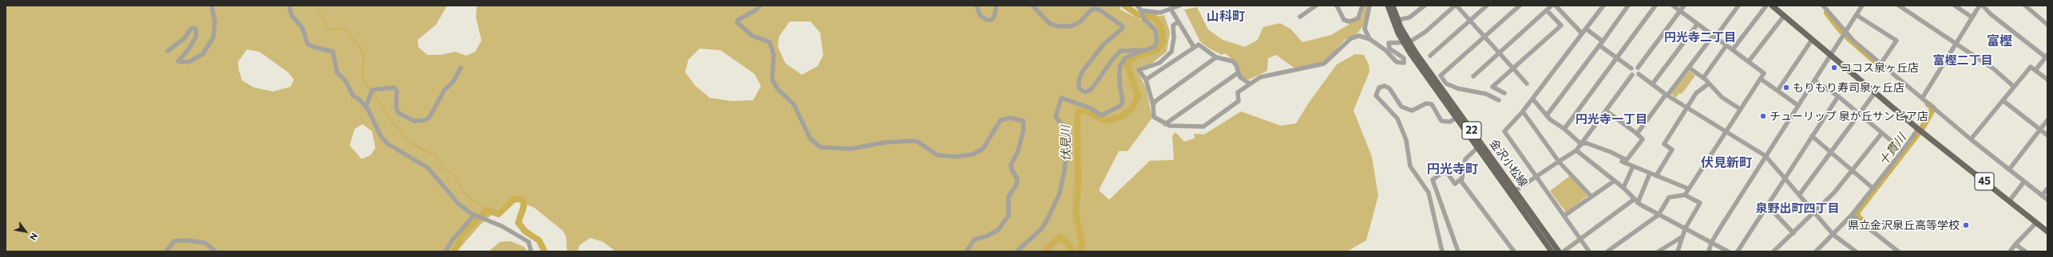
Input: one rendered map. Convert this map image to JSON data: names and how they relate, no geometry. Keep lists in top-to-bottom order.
{
  "streets": {
    "main road": ["22", "金沢小松線", "45"]
  },
  "districts": [
    "山科町",
    "円光寺二丁目",
    "富樫",
    "富樫二丁目",
    "円光寺一丁目",
    "伏見新町",
    "円光寺町",
    "泉野出町四丁目"
  ],
  "water": ["伏見川", "十貫川"],
  "places": [
    "ココス泉ヶ丘店",
    "もりもり寿司泉ヶ丘店",
    "チューリップ 泉が丘サンピア店",
    "県立金沢泉丘高等学校"
  ],
  "north": "bottom right"
}
